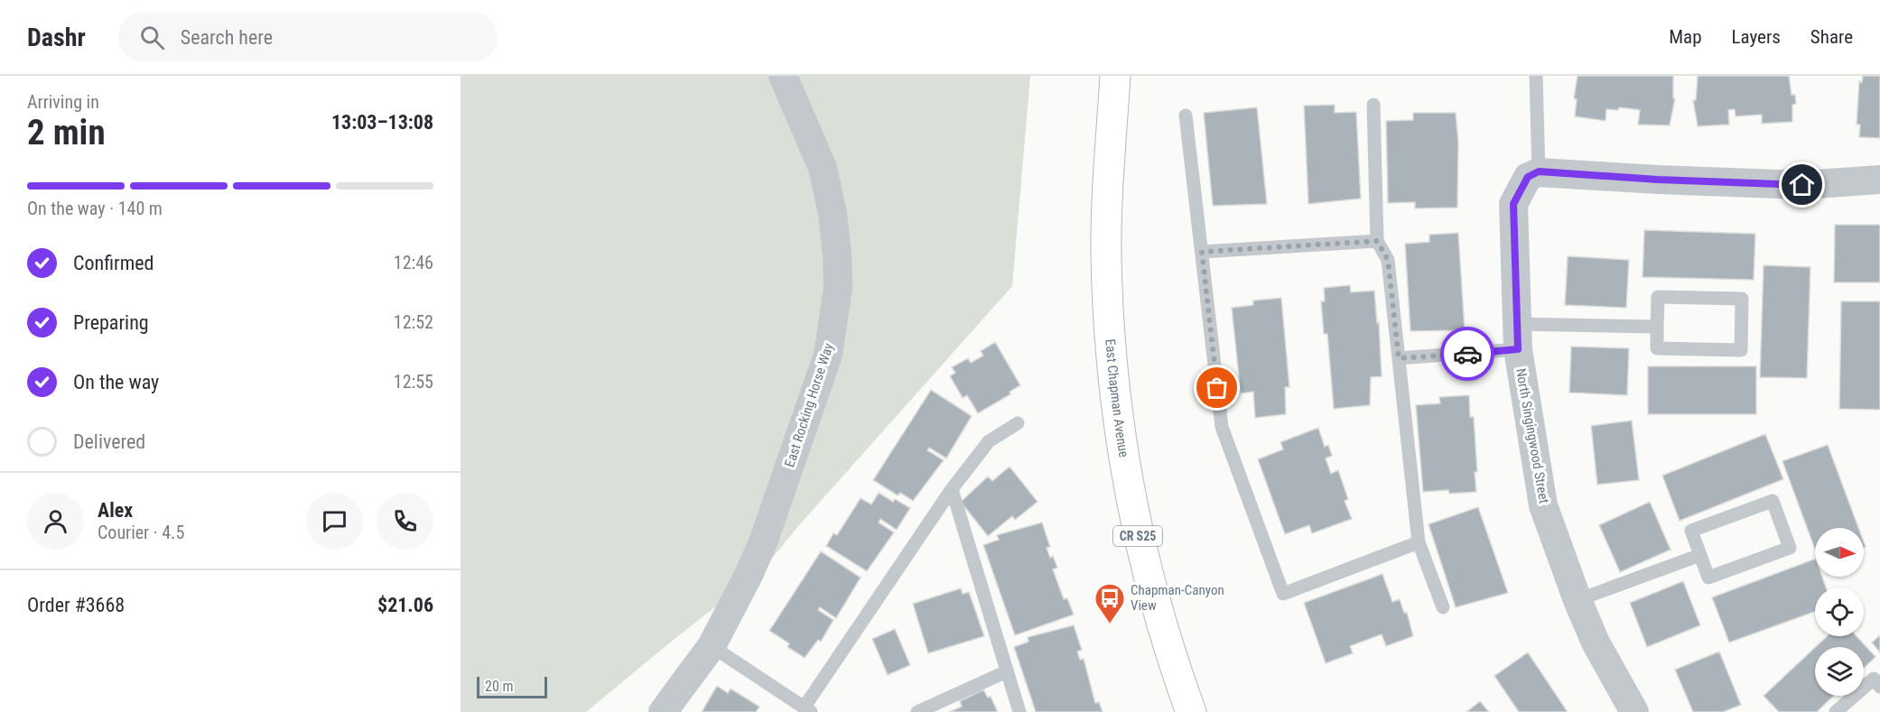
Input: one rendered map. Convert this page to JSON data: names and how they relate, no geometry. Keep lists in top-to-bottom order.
{
  "streets": {
    "main road": ["East Chapman Avenue", "CR S25"],
    "street": ["East Rocking Horse Way", "North Singingwood Street"]
  },
  "places": {
    "bus stop": ["Chapman-Canyon View"]
  },
  "scale_bar": "20 m",
  "north": "right",
  "page": {
    "header": "Dashr",
    "search": "Search here",
    "nav": ["Map", "Layers", "Share"],
    "heading": ["2 min", "Arriving in", "13:03–13:08"],
    "panel": [
      "Alex",
      "Courier · 4.5",
      "Order #3668",
      "$21.06"
    ],
    "bar": "On the way · 140 m",
    "list": [
      ["Confirmed", "12:46"],
      ["Preparing", "12:52"],
      ["On the way", "12:55"],
      "Delivered"
    ],
    "scale": "20 m"
  }
}
